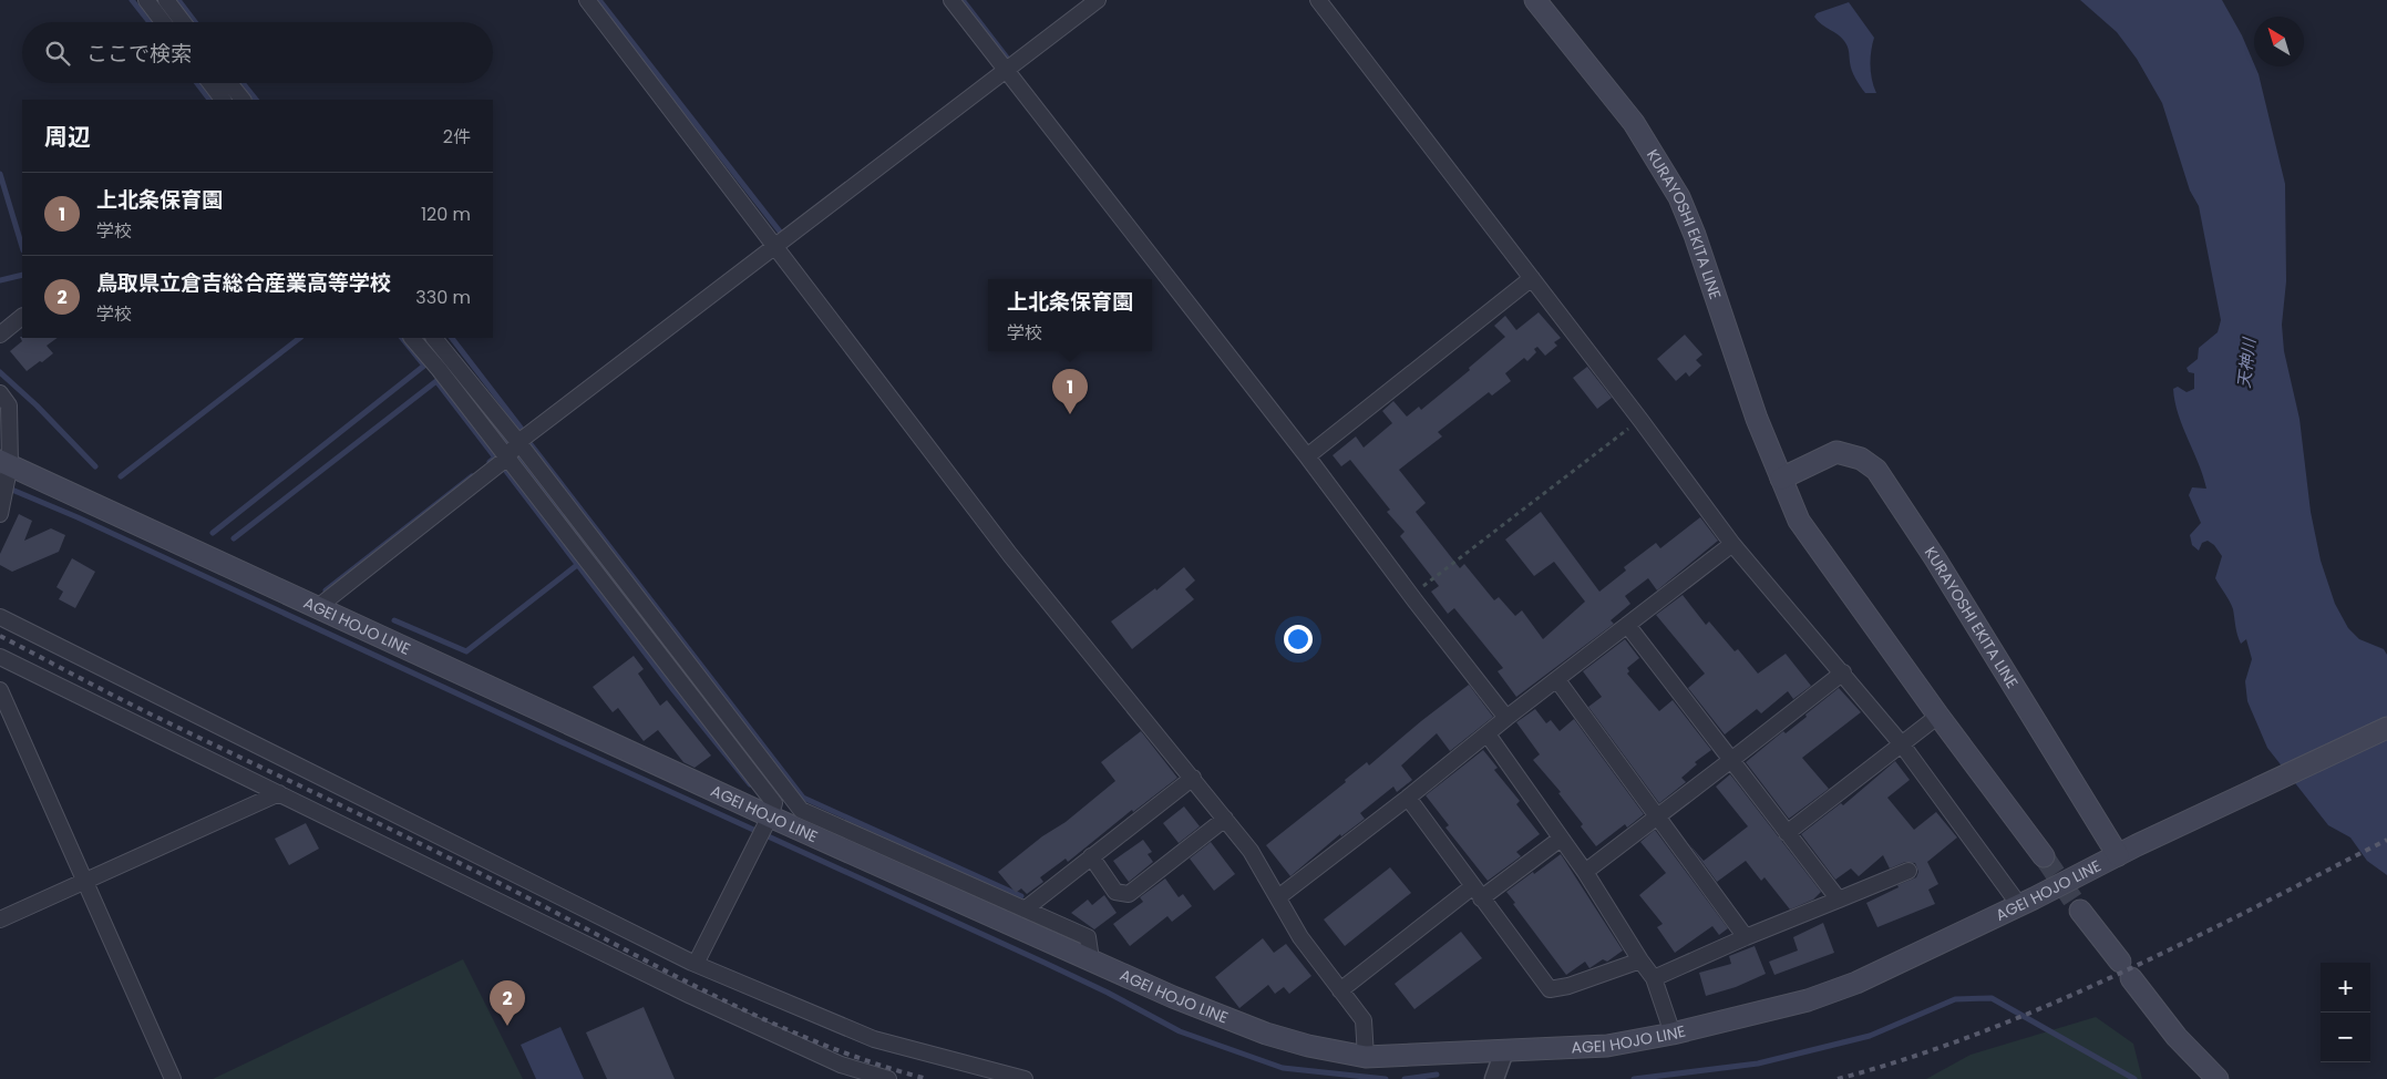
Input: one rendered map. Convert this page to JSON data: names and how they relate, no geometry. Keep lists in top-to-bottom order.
{
  "streets": {
    "main road": ["KURAYOSHI EKITA LINE", "AGEI HOJO LINE"]
  },
  "crossings": [
    ["KURAYOSHI EKITA LINE", "AGEI HOJO LINE"]
  ],
  "water": ["天神川"],
  "north": "top left",
  "page": {
    "search": "ここで検索",
    "heading": ["周辺", "2件"],
    "list": [
      {
        "mark": "1",
        "name": "上北条保育園",
        "note": "学校",
        "value": "120 m"
      },
      {
        "mark": "2",
        "name": "鳥取県立倉吉総合産業高等学校",
        "note": "学校",
        "value": "330 m"
      }
    ],
    "popup": ["上北条保育園", "学校"],
    "pins": ["1", "2"],
    "map_buttons": ["+", "−"]
  }
}
